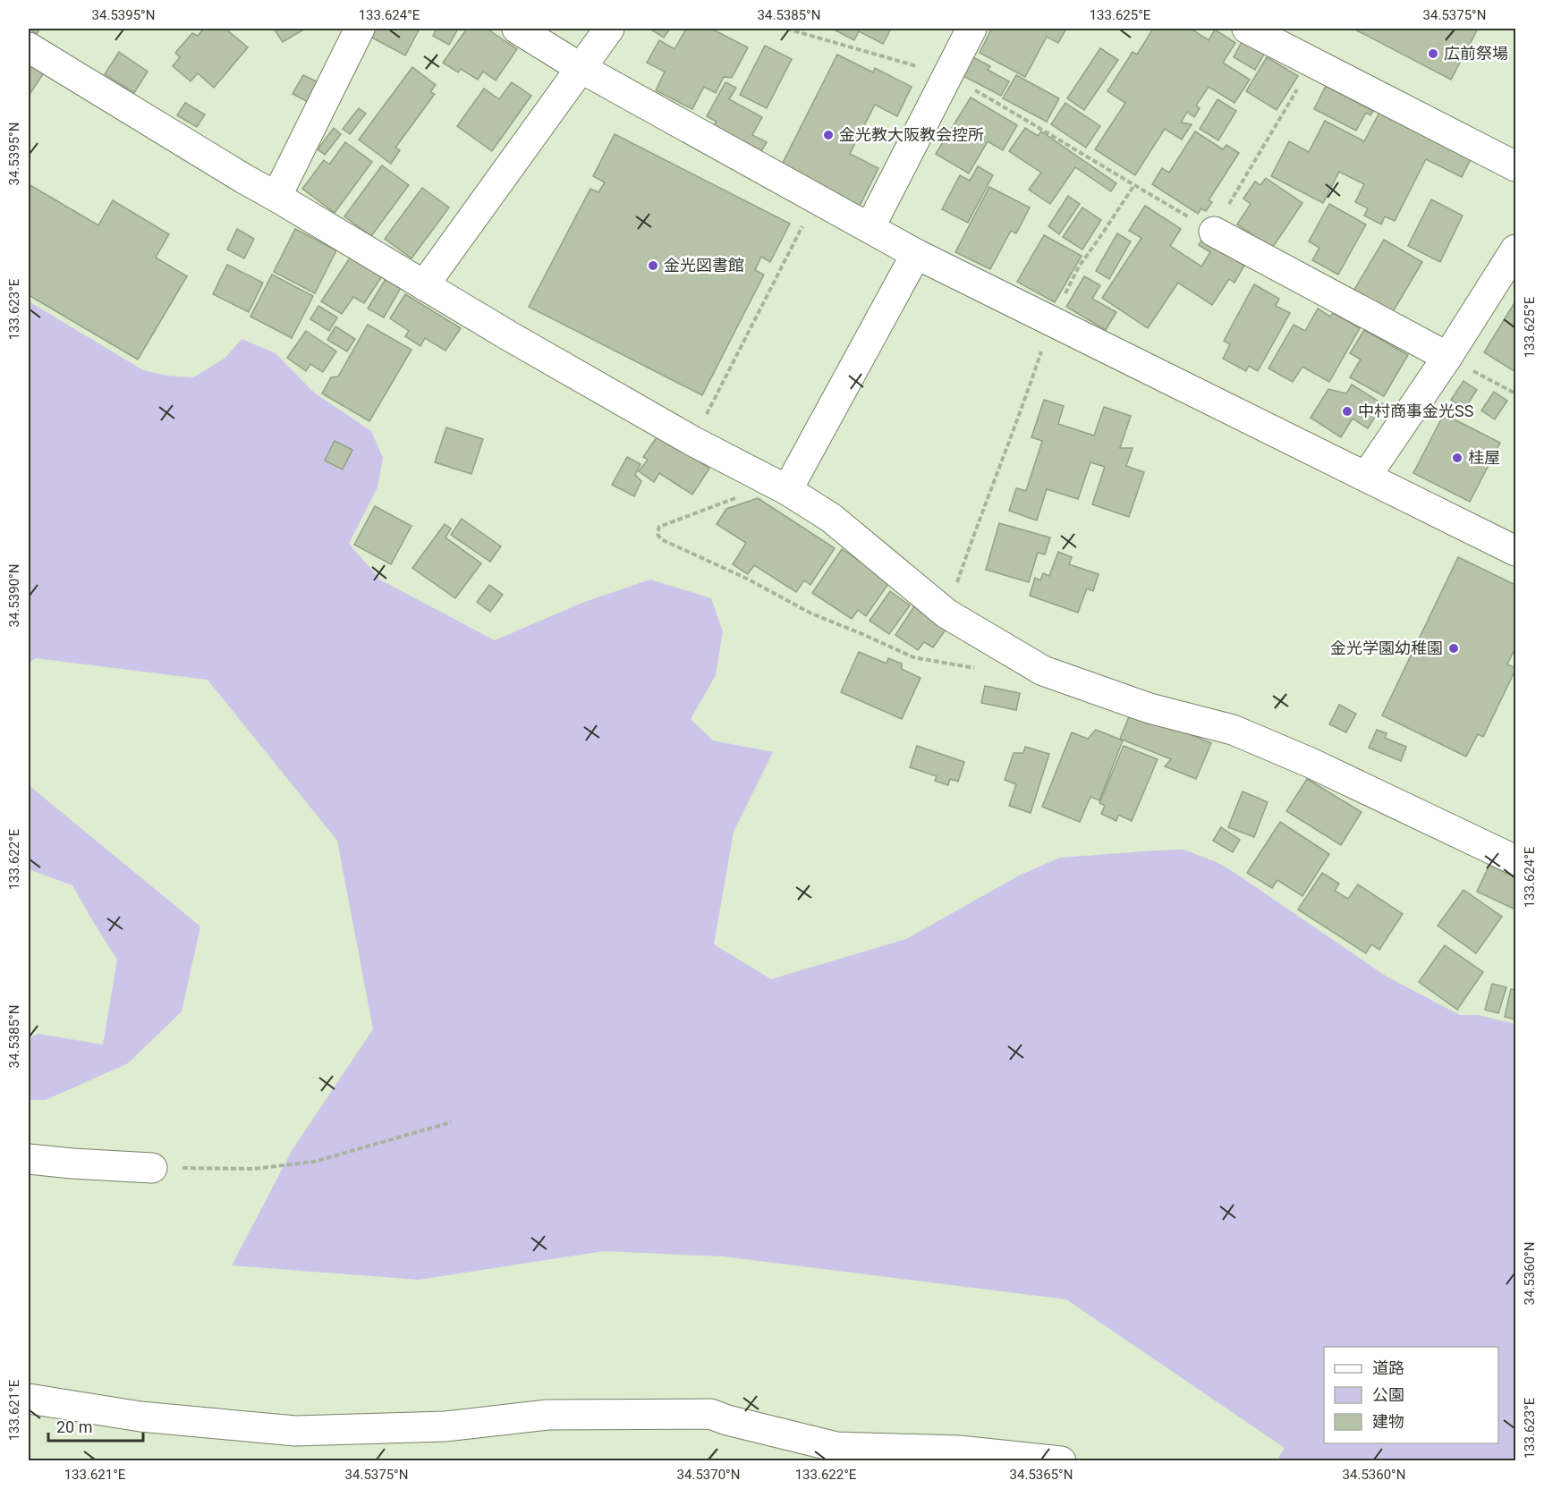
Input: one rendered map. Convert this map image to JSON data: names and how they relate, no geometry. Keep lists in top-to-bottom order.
{
  "places": [
    "広前祭場",
    "金光教大阪教会控所",
    "金光図書館",
    "中村商事金光SS",
    "桂屋",
    "金光学園幼稚園"
  ],
  "legend": ["道路", "公園", "建物"],
  "scale_bar": "20 m",
  "coordinates": [
    "34.5395°N",
    "133.624°E",
    "34.5385°N",
    "133.625°E",
    "34.5375°N",
    "133.623°E",
    "34.5390°N",
    "133.622°E",
    "34.5360°N",
    "133.621°E",
    "34.5370°N",
    "34.5365°N"
  ]
}
